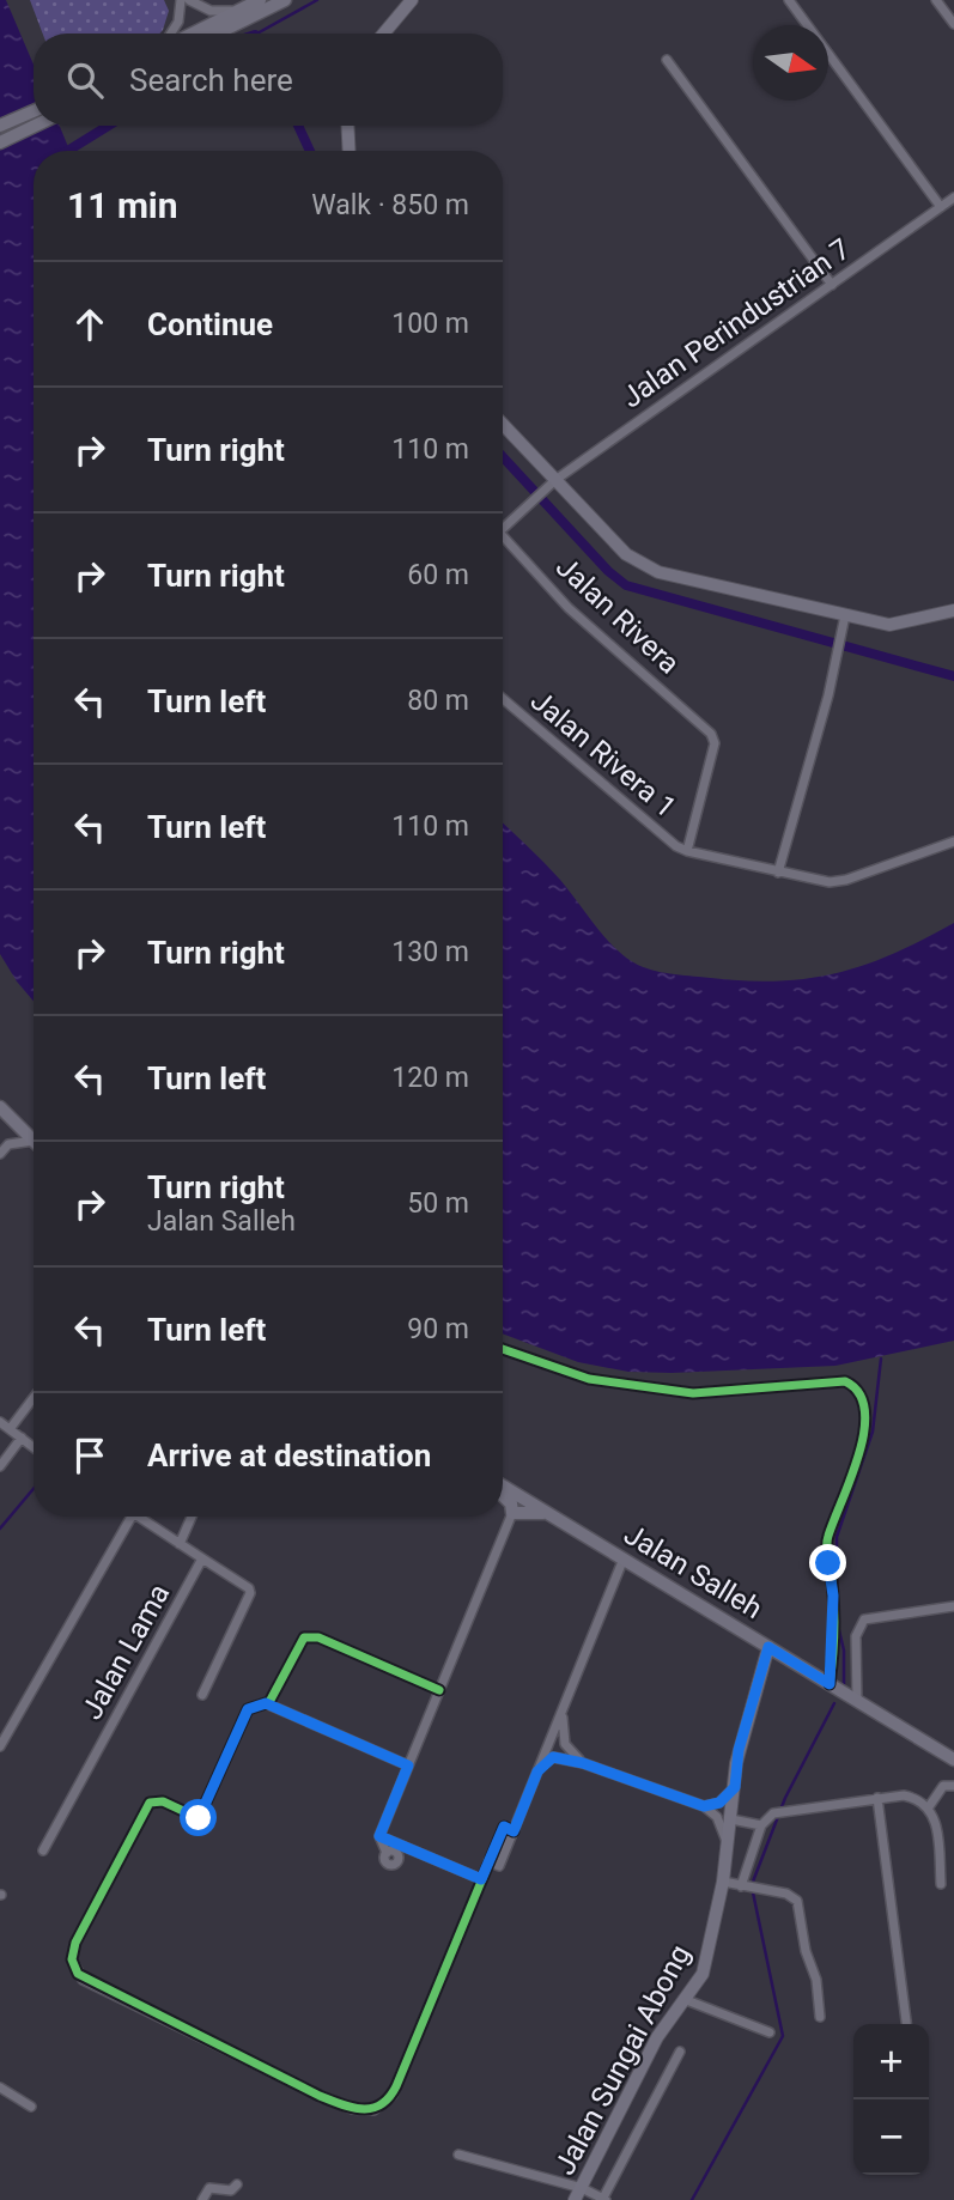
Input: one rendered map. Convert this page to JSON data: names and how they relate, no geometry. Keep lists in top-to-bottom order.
{
  "streets": {
    "main road": ["Jalan Salleh"],
    "street": [
      "Jalan Perindustrian 7",
      "Jalan Rivera",
      "Jalan Rivera 1",
      "Jalan Lama",
      "Jalan Sungai Abong"
    ]
  },
  "crossings": [
    ["Jalan Rivera", "Jalan Rivera 1"],
    ["Jalan Salleh", "Jalan Sungai Abong"]
  ],
  "north": "right",
  "page": {
    "search": "Search here",
    "heading": ["11 min", "Walk · 850 m"],
    "list": [
      ["Continue", "100 m"],
      ["Turn right", "110 m"],
      ["Turn right", "60 m"],
      ["Turn left", "80 m"],
      ["Turn left", "110 m"],
      ["Turn right", "130 m"],
      ["Turn left", "120 m"],
      ["Turn right", "Jalan Salleh", "50 m"],
      ["Turn left", "90 m"],
      "Arrive at destination"
    ],
    "map_buttons": ["+", "−"]
  }
}
